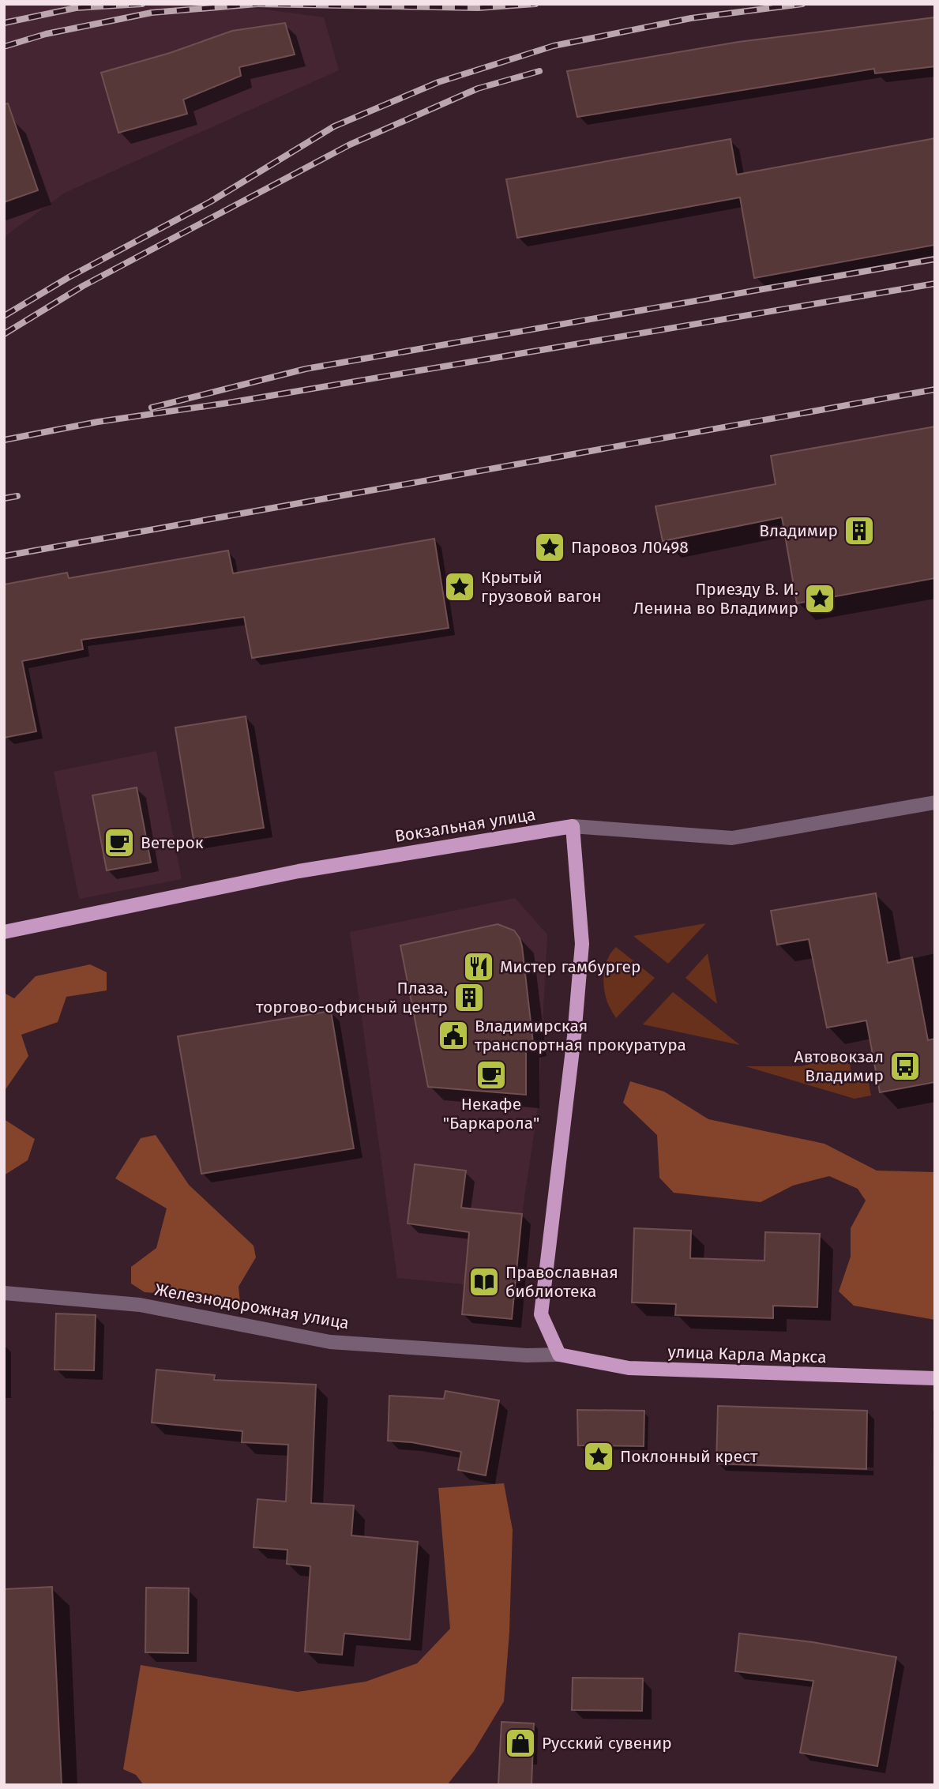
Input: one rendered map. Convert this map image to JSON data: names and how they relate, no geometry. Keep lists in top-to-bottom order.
{
  "streets": {
    "main road": ["Вокзальная улица", "улица Карла Маркса"],
    "street": ["Железнодорожная улица"]
  },
  "crossings": [
    ["Железнодорожная улица", "улица Карла Маркса"]
  ],
  "places": {
    "building": ["Владимир", "Плаза, торгово-офисный центр"],
    "place": [
      "Паровоз Л0498",
      "Крытый грузовой вагон",
      "Приезду В. И. Ленина во Владимир",
      "Поклонный крест"
    ],
    "cafe": ["Ветерок", "Некафе \"Баркарола\""],
    "restaurant": ["Мистер гамбургер"],
    "public building": ["Владимирская транспортная прокуратура"],
    "bus stop": ["Автовокзал Владимир"],
    "library": ["Православная библиотека"],
    "shop": ["Русский сувенир"]
  }
}
